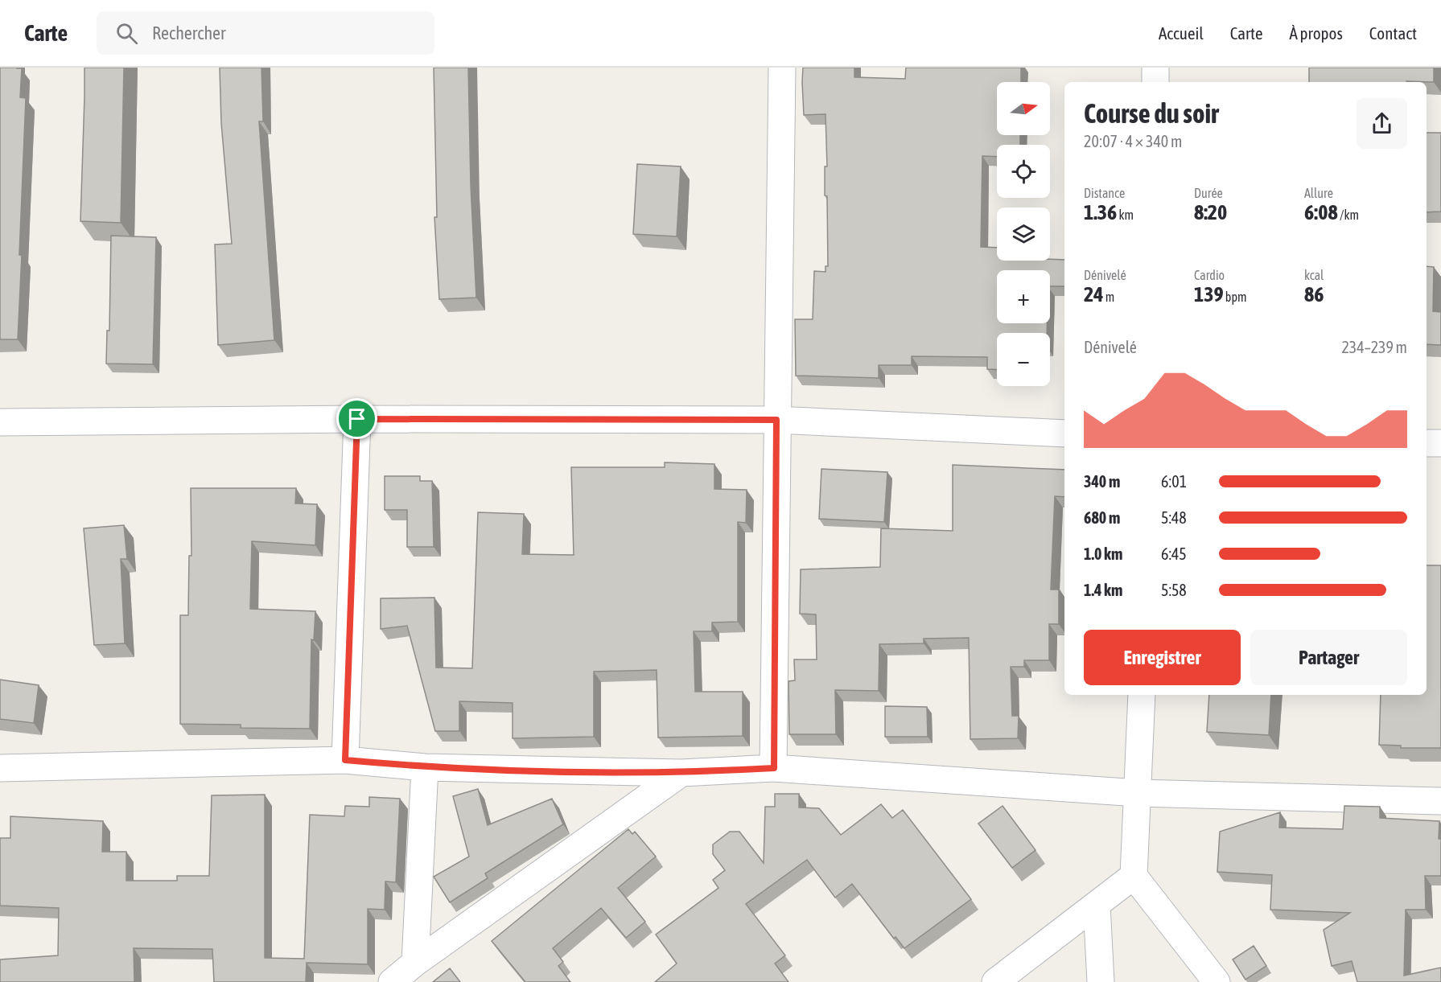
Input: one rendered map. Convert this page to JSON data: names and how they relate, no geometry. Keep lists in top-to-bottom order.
{
  "north": "right",
  "page": {
    "header": "Carte",
    "search": "Rechercher",
    "nav": [
      "Accueil",
      "Carte",
      "À propos",
      "Contact"
    ],
    "map_buttons": ["+", "−"],
    "heading": ["Course du soir", "20:07 · 4 × 340 m"],
    "stats": [
      ["Distance", "1.36 km"],
      ["Durée", "8:20"],
      ["Allure", "6:08 /km"],
      ["Dénivelé", "24 m"],
      ["Cardio", "139 bpm"],
      ["kcal", "86"]
    ],
    "chart": ["Dénivelé", "234–239 m"],
    "list": [
      {
        "name": "340 m",
        "note": "6:01"
      },
      {
        "name": "680 m",
        "note": "5:48"
      },
      {
        "name": "1.0 km",
        "note": "6:45"
      },
      {
        "name": "1.4 km",
        "note": "5:58"
      }
    ],
    "buttons": ["Enregistrer", "Partager"]
  }
}
